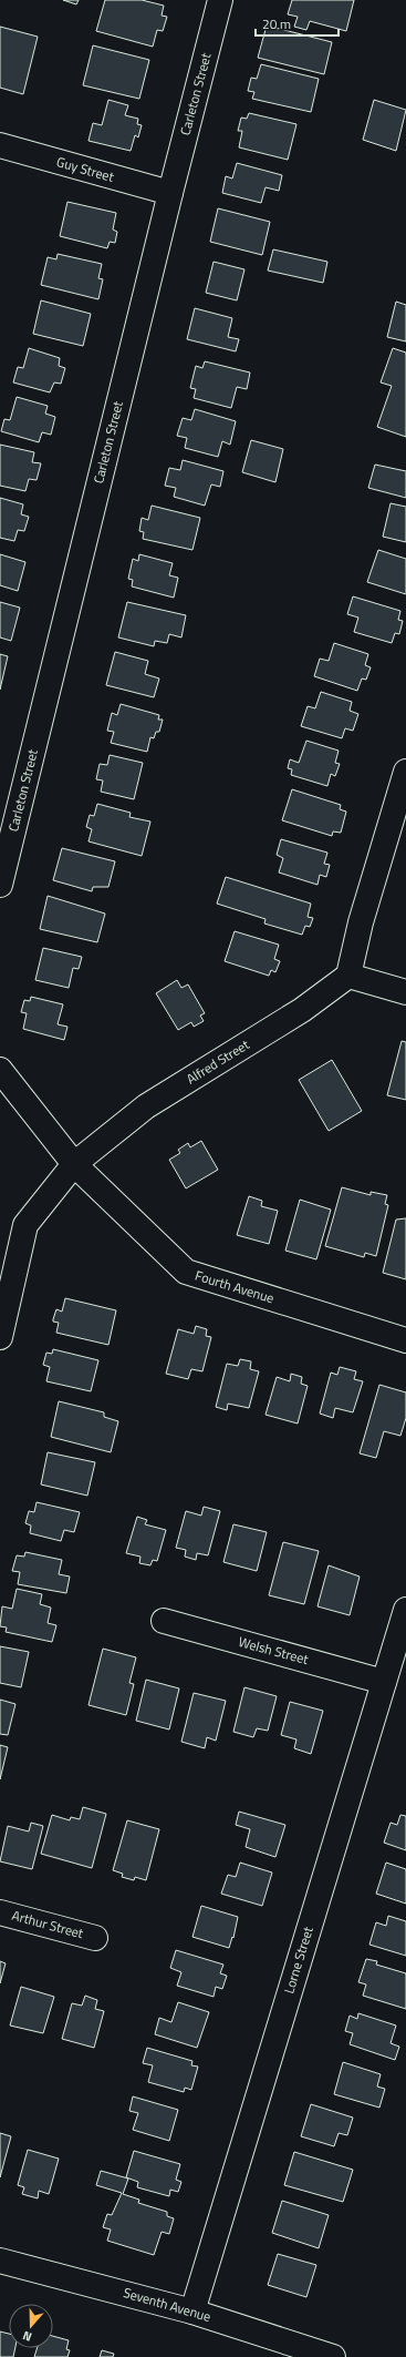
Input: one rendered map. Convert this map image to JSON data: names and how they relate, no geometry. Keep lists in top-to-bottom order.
{
  "streets": {
    "street": [
      "Carleton Street",
      "Guy Street",
      "Alfred Street",
      "Fourth Avenue",
      "Welsh Street",
      "Arthur Street",
      "Lorne Street",
      "Seventh Avenue"
    ]
  },
  "crossings": [
    ["Carleton Street", "Guy Street"],
    ["Alfred Street", "Fourth Avenue"],
    ["Welsh Street", "Lorne Street"],
    ["Lorne Street", "Seventh Avenue"]
  ],
  "scale_bar": "20 m",
  "north": "bottom"
}
